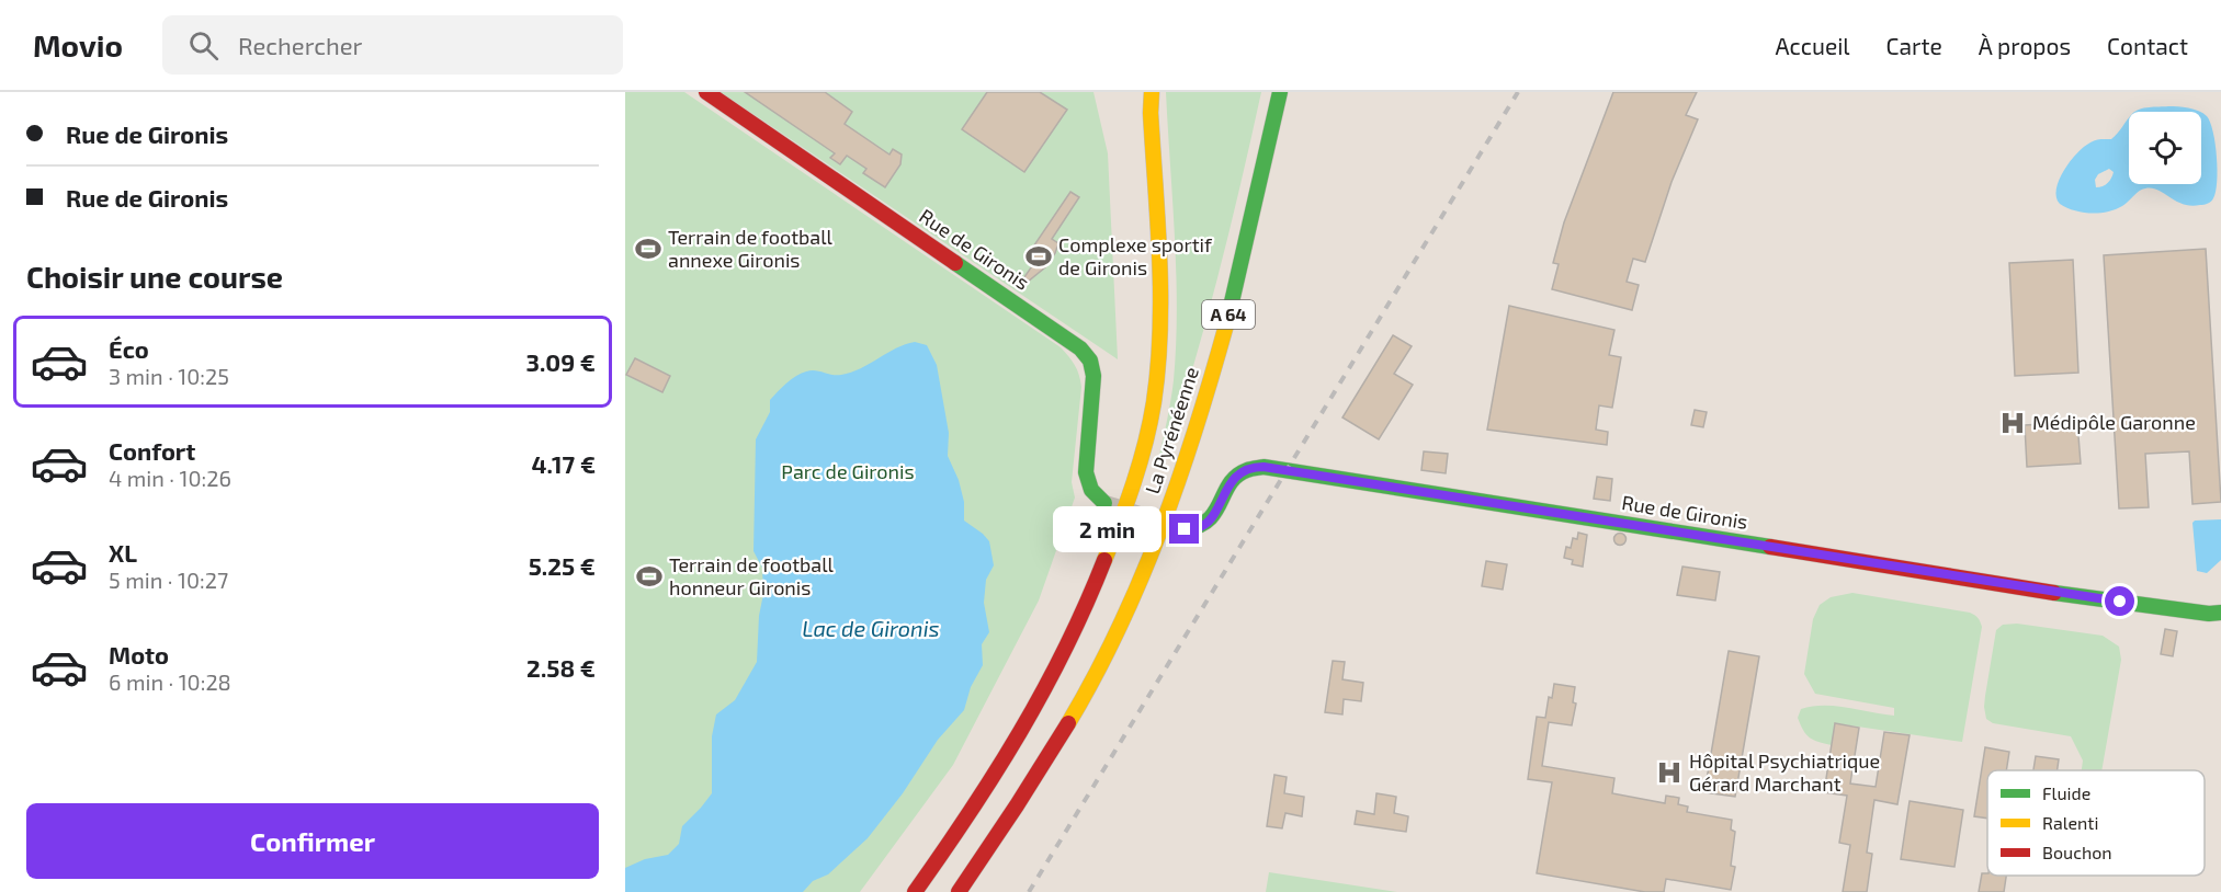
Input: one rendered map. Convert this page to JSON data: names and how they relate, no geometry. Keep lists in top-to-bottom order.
{
  "streets": {
    "main road": ["Rue de Gironis", "A 64", "La Pyrénéenne"]
  },
  "water": ["Lac de Gironis"],
  "parks": ["Parc de Gironis"],
  "places": {
    "sports": ["Terrain de football annexe Gironis", "Complexe sportif de Gironis", "Terrain de football honneur Gironis"],
    "hospital": ["Médipôle Garonne", "Hôpital Psychiatrique Gérard Marchant"]
  },
  "legend": ["Fluide", "Ralenti", "Bouchon"],
  "page": {
    "header": "Movio",
    "search": "Rechercher",
    "nav": [
      "Accueil",
      "Carte",
      "À propos",
      "Contact"
    ],
    "banner": ["Rue de Gironis", "Rue de Gironis"],
    "heading": "Choisir une course",
    "list": [
      {
        "name": "Éco",
        "note": "3 min · 10:25",
        "value": "3.09 €"
      },
      {
        "name": "Confort",
        "note": "4 min · 10:26",
        "value": "4.17 €"
      },
      {
        "name": "XL",
        "note": "5 min · 10:27",
        "value": "5.25 €"
      },
      {
        "name": "Moto",
        "note": "6 min · 10:28",
        "value": "2.58 €"
      }
    ],
    "bubble": "2 min",
    "buttons": "Confirmer"
  }
}
